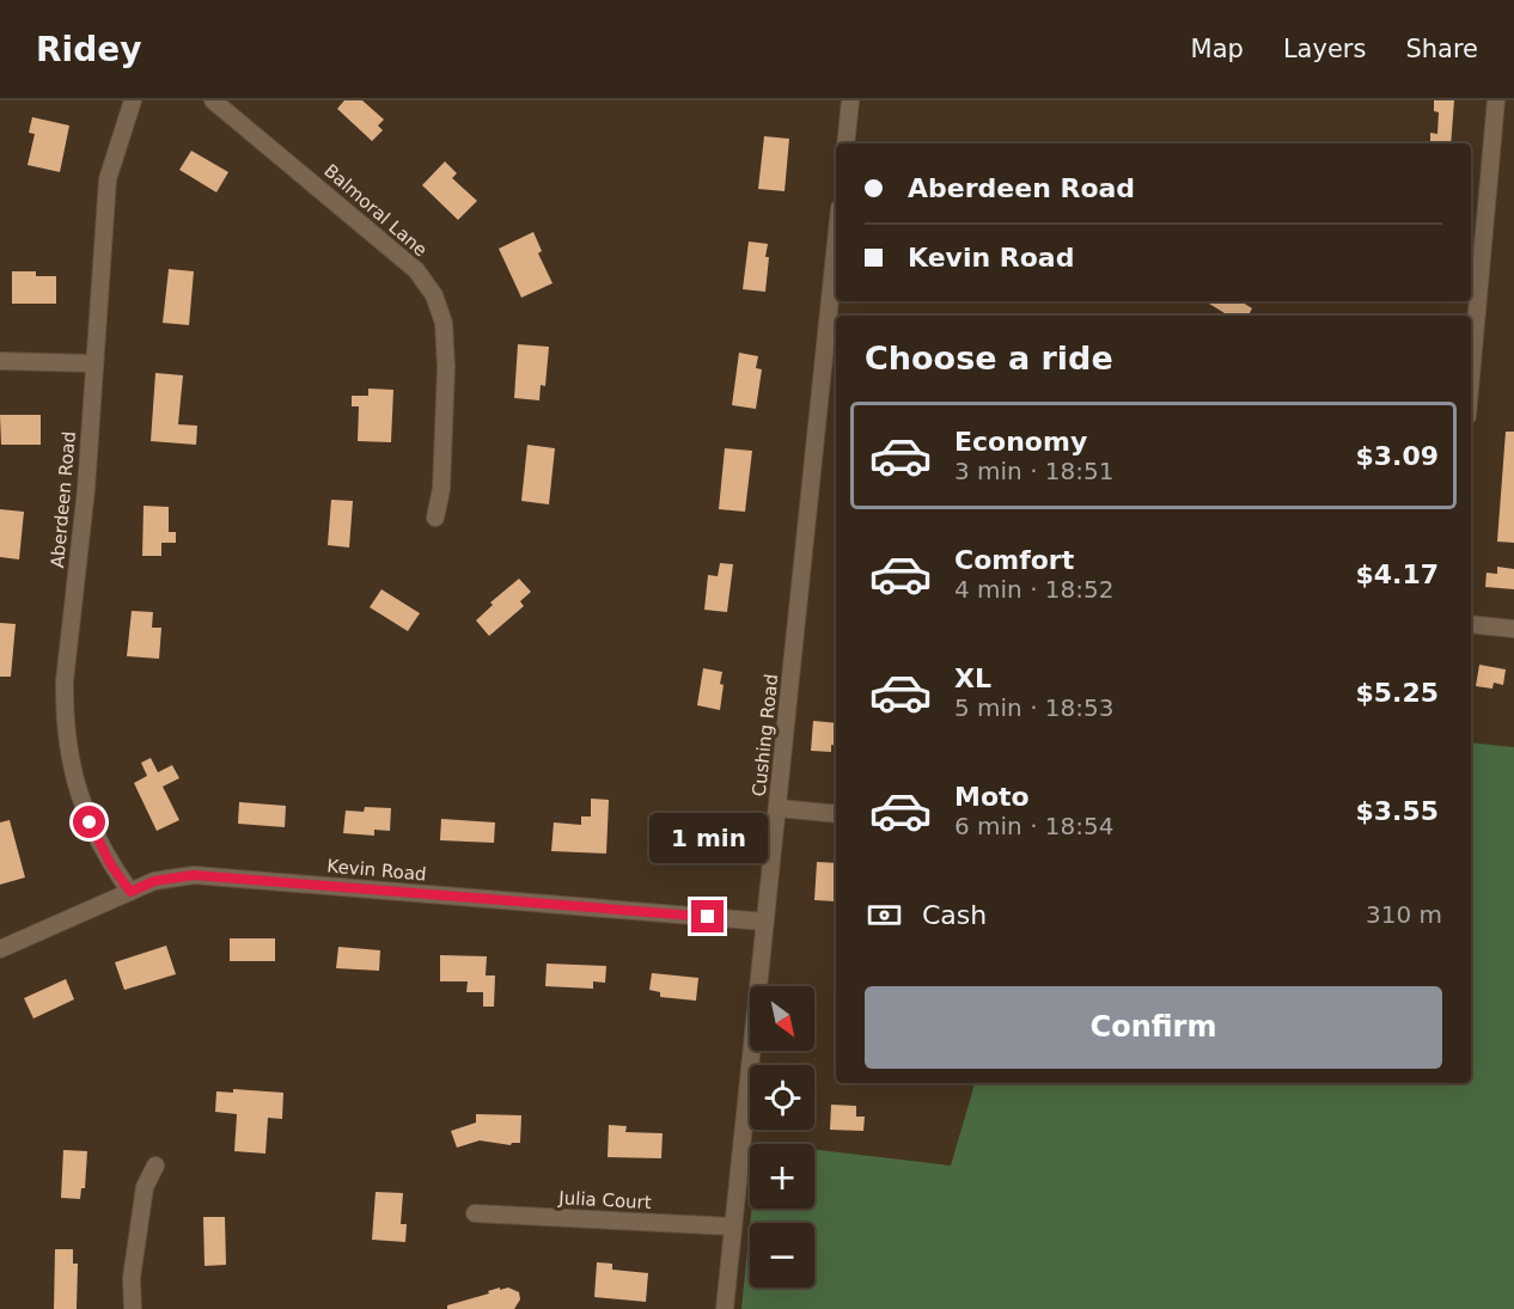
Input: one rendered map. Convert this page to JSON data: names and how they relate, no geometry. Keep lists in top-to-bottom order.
{
  "streets": {
    "street": [
      "Balmoral Lane",
      "Aberdeen Road",
      "Cushing Road",
      "Kevin Road",
      "Julia Court"
    ]
  },
  "crossings": [
    ["Aberdeen Road", "Kevin Road"],
    ["Cushing Road", "Kevin Road"],
    ["Cushing Road", "Julia Court"]
  ],
  "north": "bottom right",
  "page": {
    "header": "Ridey",
    "nav": ["Map", "Layers", "Share"],
    "banner": ["Aberdeen Road", "Kevin Road"],
    "heading": "Choose a ride",
    "list": [
      {
        "name": "Economy",
        "note": "3 min · 18:51",
        "value": "$3.09"
      },
      {
        "name": "Comfort",
        "note": "4 min · 18:52",
        "value": "$4.17"
      },
      {
        "name": "XL",
        "note": "5 min · 18:53",
        "value": "$5.25"
      },
      {
        "name": "Moto",
        "note": "6 min · 18:54",
        "value": "$3.55"
      }
    ],
    "bubble": "1 min",
    "pay": ["Cash", "310 m"],
    "buttons": "Confirm",
    "map_buttons": ["+", "−"]
  }
}
